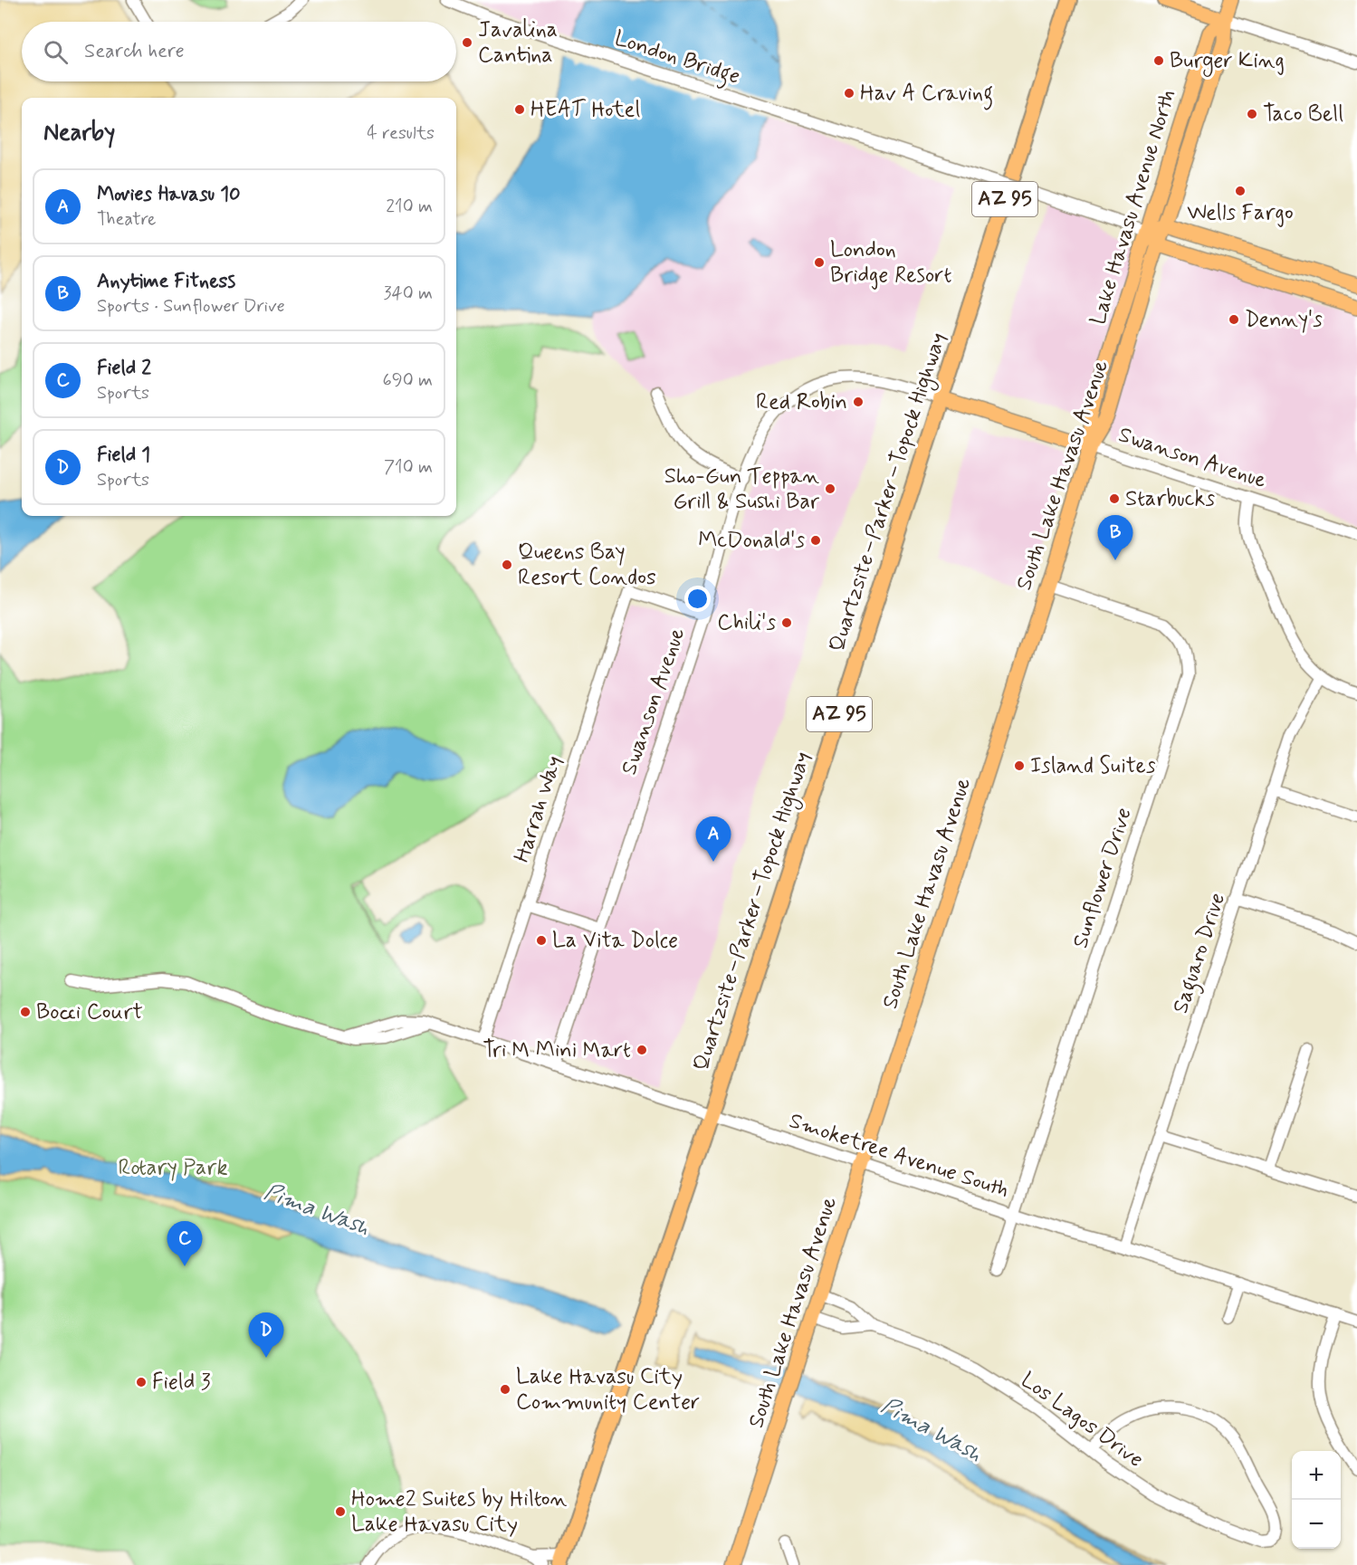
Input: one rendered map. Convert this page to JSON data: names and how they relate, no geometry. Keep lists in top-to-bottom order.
{
  "streets": {
    "highway": ["AZ 95", "Quartzsite–Parker–Topock Highway"],
    "main road": ["Lake Havasu Avenue North", "Swanson Avenue", "South Lake Havasu Avenue"],
    "street": [
      "London Bridge",
      "Harrah Way",
      "Sunflower Drive",
      "Saguaro Drive",
      "Smoketree Avenue South",
      "Los Lagos Drive"
    ]
  },
  "crossings": [
    ["London Bridge", "Lake Havasu Avenue North"],
    ["London Bridge", "South Lake Havasu Avenue"],
    ["Lake Havasu Avenue North", "South Lake Havasu Avenue"],
    ["Swanson Avenue", "South Lake Havasu Avenue"],
    ["Swanson Avenue", "Quartzsite–Parker–Topock Highway"],
    ["Swanson Avenue", "Harrah Way"],
    ["Swanson Avenue", "Smoketree Avenue South"],
    ["South Lake Havasu Avenue", "Sunflower Drive"],
    ["South Lake Havasu Avenue", "Smoketree Avenue South"],
    ["South Lake Havasu Avenue", "Los Lagos Drive"],
    ["Quartzsite–Parker–Topock Highway", "Smoketree Avenue South"],
    ["Harrah Way", "Smoketree Avenue South"],
    ["Sunflower Drive", "Smoketree Avenue South"],
    ["Saguaro Drive", "Smoketree Avenue South"]
  ],
  "water": ["Pima Wash"],
  "parks": ["Rotary Park"],
  "places": [
    "Javalina Cantina",
    "Burger King",
    "Hav A Craving",
    "HEAT Hotel",
    "Taco Bell",
    "Wells Fargo",
    "London Bridge Resort",
    "Denny's",
    "Red Robin",
    "Sho-Gun Teppan Grill & Sushi Bar",
    "Starbucks",
    "McDonald's",
    "Queens Bay Resort Condos",
    "Chili's",
    "Island Suites",
    "La Vita Dolce",
    "Bocci Court",
    "Tri M Mini Mart",
    "Field 3",
    "Lake Havasu City Community Center",
    "Home2 Suites by Hilton Lake Havasu City"
  ],
  "page": {
    "search": "Search here",
    "heading": ["Nearby", "4 results"],
    "list": [
      {
        "mark": "A",
        "name": "Movies Havasu 10",
        "note": "Theatre",
        "value": "210 m"
      },
      {
        "mark": "B",
        "name": "Anytime Fitness",
        "note": "Sports · Sunflower Drive",
        "value": "340 m"
      },
      {
        "mark": "C",
        "name": "Field 2",
        "note": "Sports",
        "value": "690 m"
      },
      {
        "mark": "D",
        "name": "Field 1",
        "note": "Sports",
        "value": "710 m"
      }
    ],
    "pins": [
      "B",
      "A",
      "C",
      "D"
    ],
    "map_buttons": ["+", "−"]
  }
}
